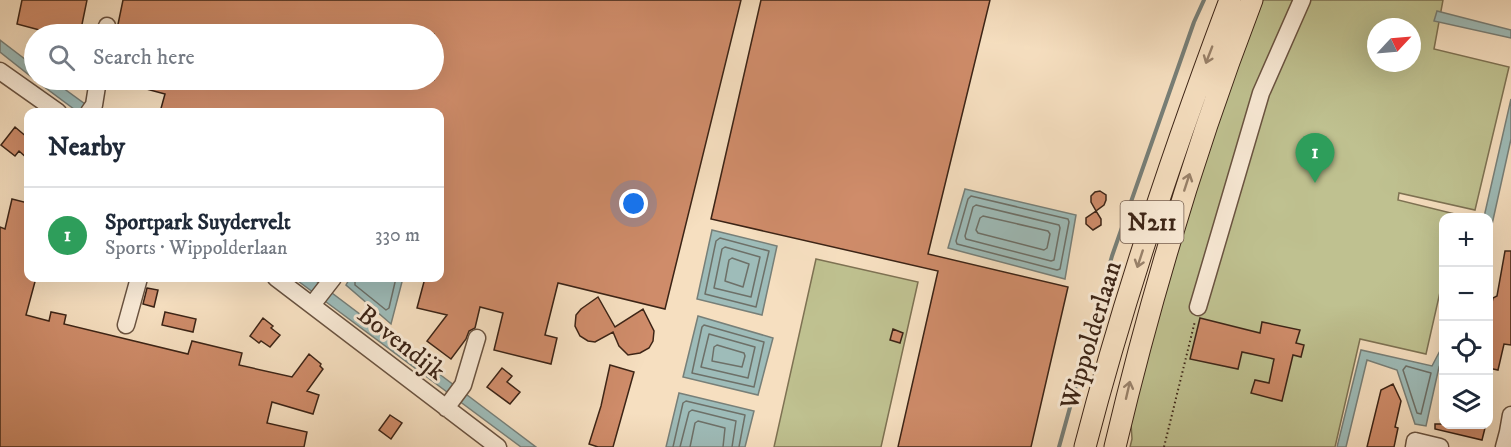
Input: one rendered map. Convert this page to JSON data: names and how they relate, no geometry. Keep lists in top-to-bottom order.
{
  "streets": {
    "main road": ["N211", "Wippolderlaan"],
    "street": ["Bovendijk"]
  },
  "north": "top right",
  "page": {
    "search": "Search here",
    "heading": "Nearby",
    "pins": "1",
    "list": [
      {
        "mark": "1",
        "name": "Sportpark Suydervelt",
        "note": "Sports · Wippolderlaan",
        "value": "330 m"
      }
    ],
    "map_buttons": ["+", "−"]
  }
}
